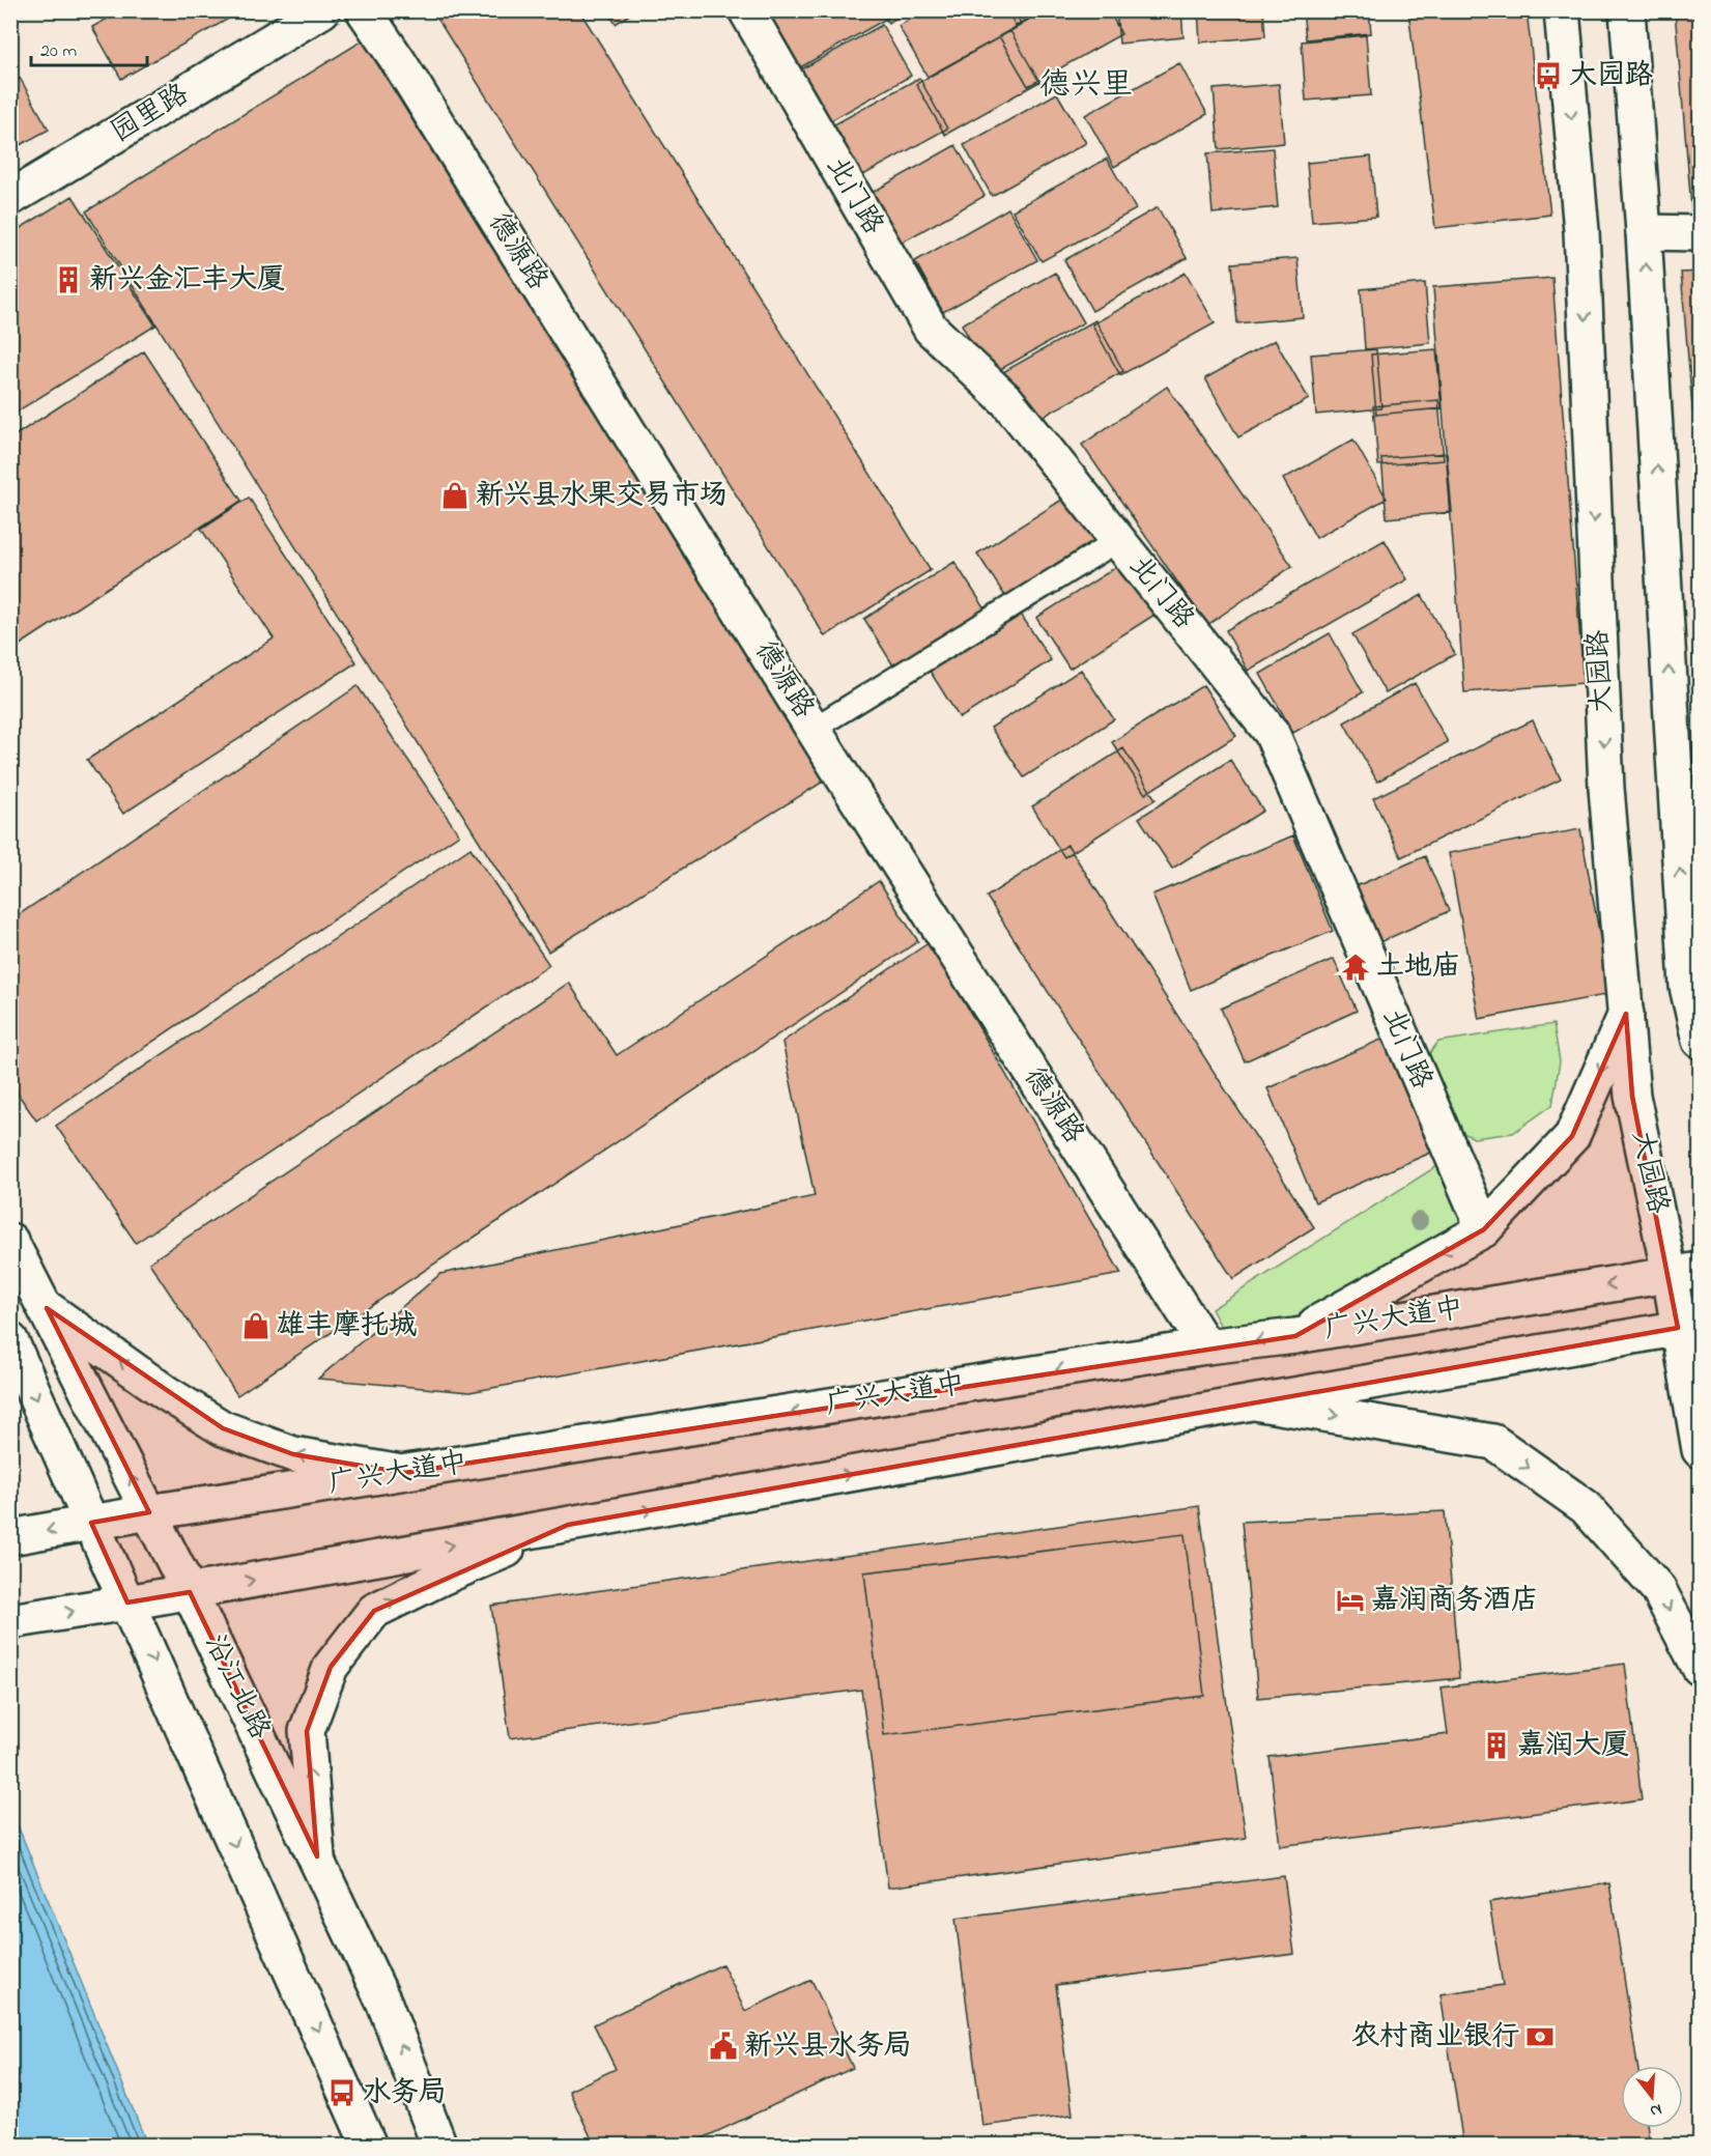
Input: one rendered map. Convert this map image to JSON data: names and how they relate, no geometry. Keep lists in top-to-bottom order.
{
  "streets": {
    "main road": [
      "园里路",
      "北门路",
      "德源路",
      "大园路",
      "广兴大道中",
      "沿江北路"
    ]
  },
  "crossings": [
    ["德源路", "广兴大道中"],
    ["大园路", "广兴大道中"],
    ["广兴大道中", "沿江北路"]
  ],
  "districts": ["德兴里"],
  "places": {
    "bus stop": ["大园路", "水务局"],
    "building": ["新兴金汇丰大厦", "嘉润大厦"],
    "shop": ["新兴县水果交易市场", "雄丰摩托城"],
    "temple": ["土地庙"],
    "hotel": ["嘉润商务酒店"],
    "bank": ["农村商业银行"],
    "public building": ["新兴县水务局"]
  },
  "scale_bar": "20 m",
  "north": "bottom"
}
